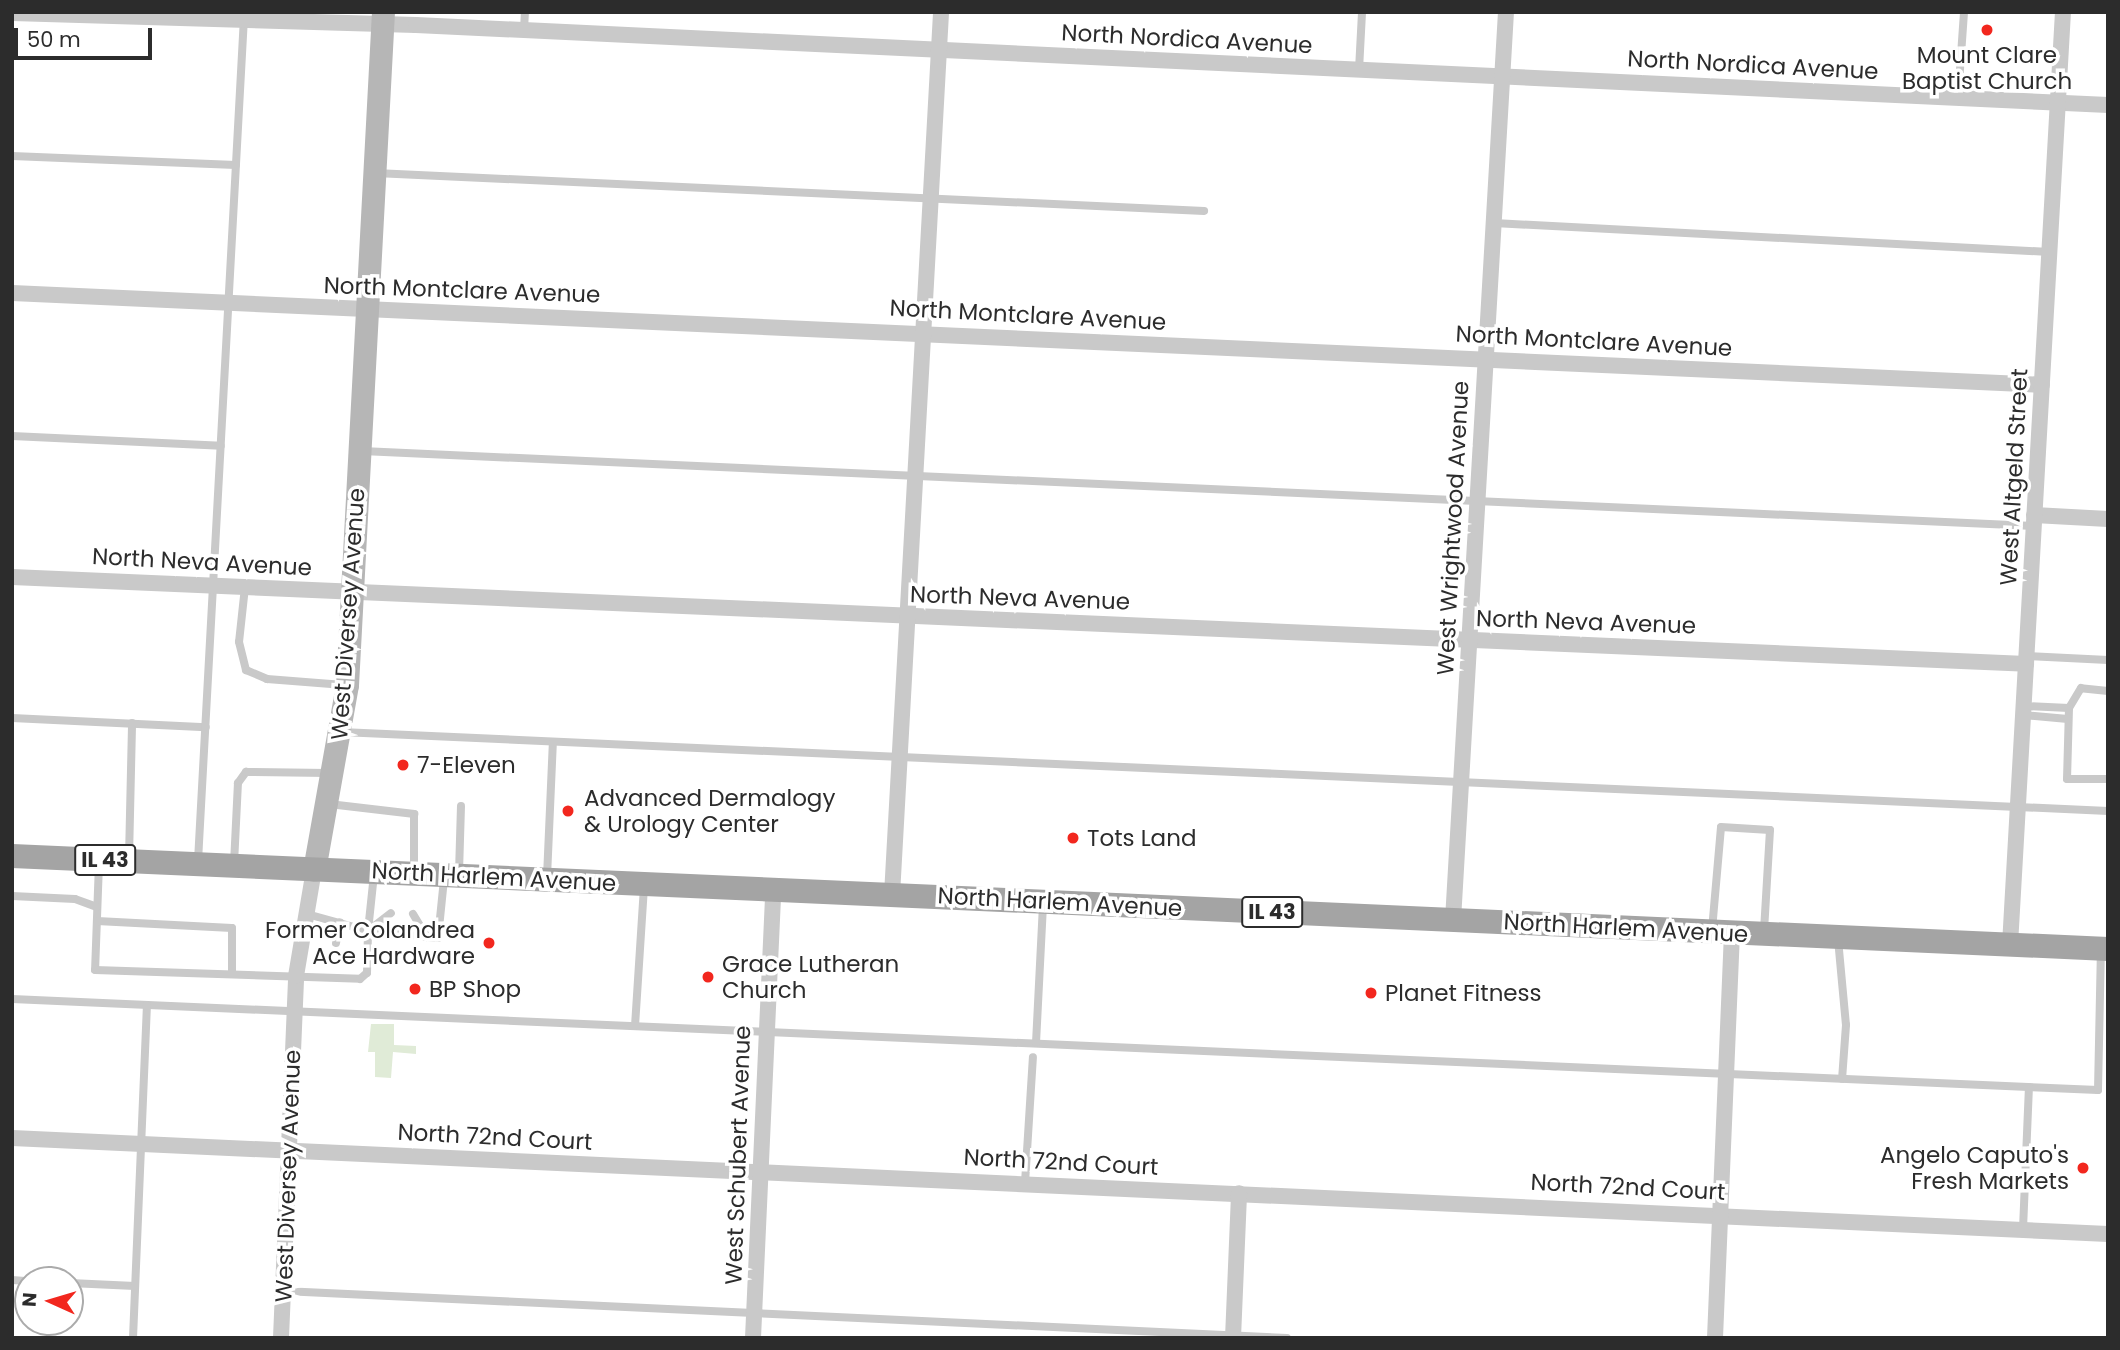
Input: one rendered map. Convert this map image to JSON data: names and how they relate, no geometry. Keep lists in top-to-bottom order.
{
  "streets": {
    "main road": ["West Diversey Avenue", "IL 43", "North Harlem Avenue"],
    "street": [
      "North Nordica Avenue",
      "North Montclare Avenue",
      "West Altgeld Street",
      "West Wrightwood Avenue",
      "North Neva Avenue",
      "North 72nd Court",
      "West Schubert Avenue"
    ]
  },
  "crossings": [
    ["North Nordica Avenue", "West Altgeld Street"],
    ["North Nordica Avenue", "West Wrightwood Avenue"],
    ["North Nordica Avenue", "West Diversey Avenue"],
    ["North Montclare Avenue", "West Altgeld Street"],
    ["North Montclare Avenue", "West Wrightwood Avenue"],
    ["North Montclare Avenue", "West Diversey Avenue"],
    ["West Altgeld Street", "North Neva Avenue"],
    ["West Altgeld Street", "North Harlem Avenue"],
    ["West Wrightwood Avenue", "North Neva Avenue"],
    ["West Wrightwood Avenue", "North Harlem Avenue"],
    ["North Neva Avenue", "West Diversey Avenue"],
    ["West Diversey Avenue", "North Harlem Avenue"],
    ["West Diversey Avenue", "North 72nd Court"],
    ["North Harlem Avenue", "West Schubert Avenue"],
    ["North 72nd Court", "West Schubert Avenue"]
  ],
  "places": [
    "Mount Clare Baptist Church",
    "7-Eleven",
    "Advanced Dermalogy & Urology Center",
    "Tots Land",
    "Former Colandrea Ace Hardware",
    "Grace Lutheran Church",
    "BP Shop",
    "Planet Fitness",
    "Angelo Caputo's Fresh Markets"
  ],
  "scale_bar": "50 m",
  "north": "left"
}
